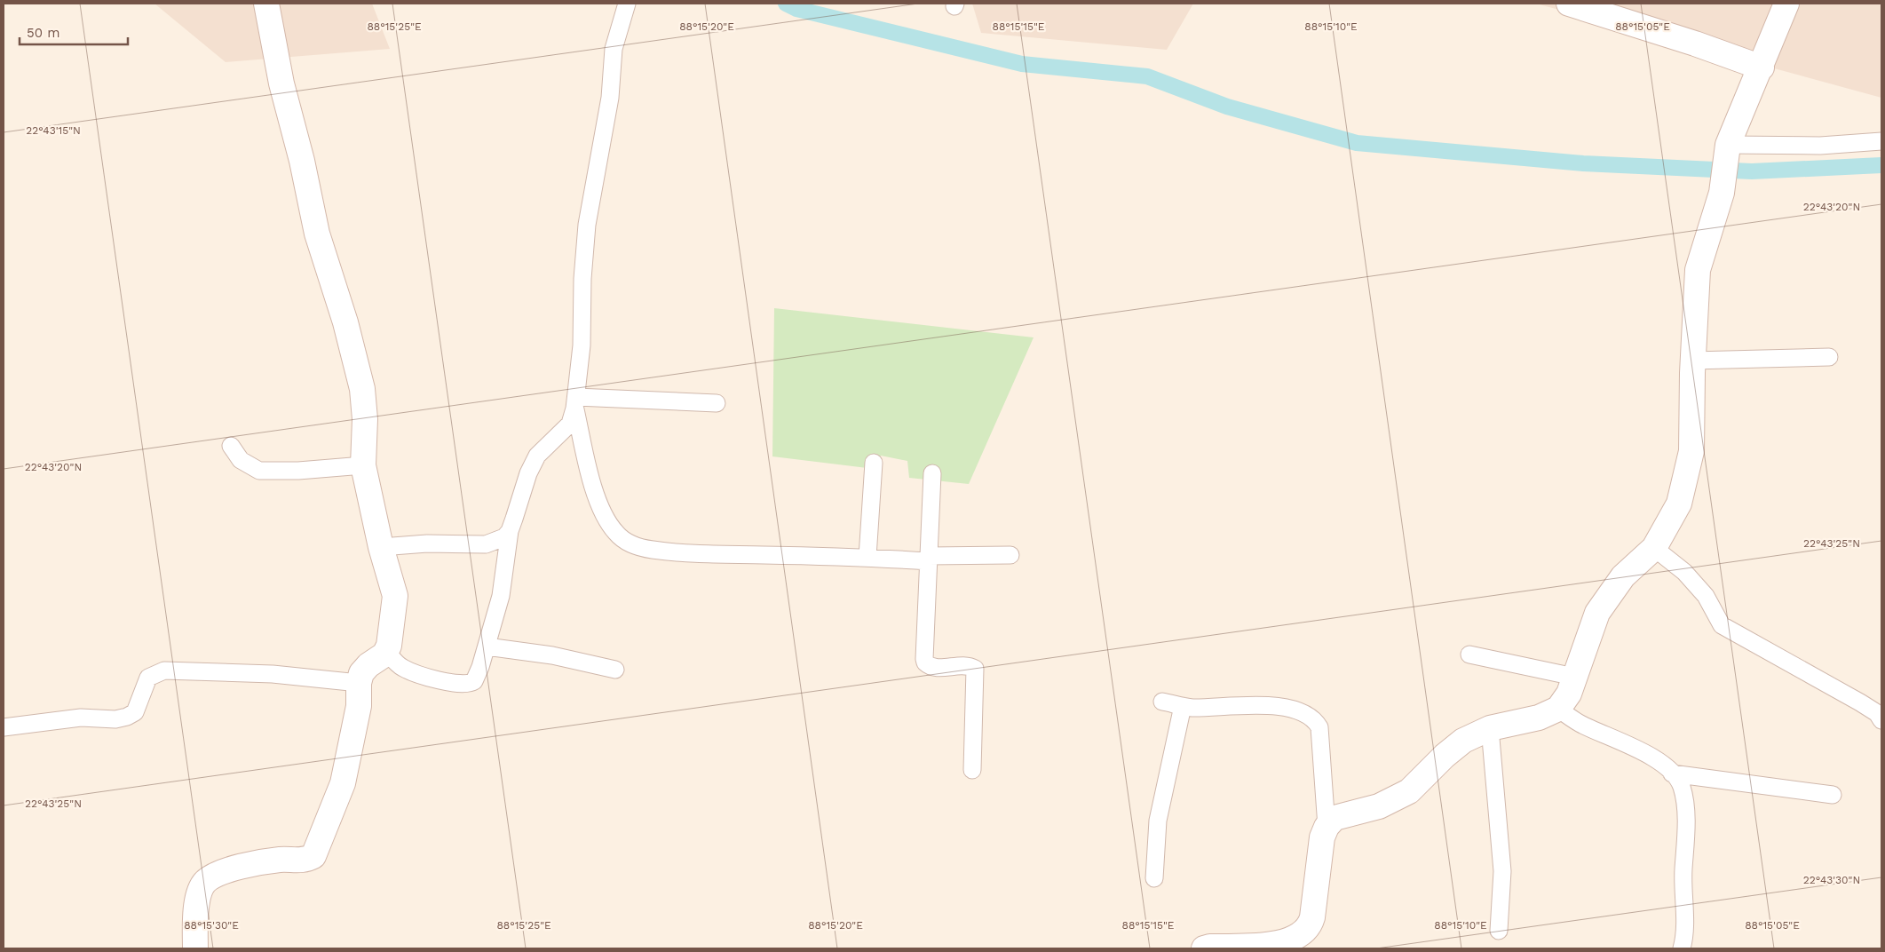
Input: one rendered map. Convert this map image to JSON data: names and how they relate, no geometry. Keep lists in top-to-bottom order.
{
  "scale_bar": "50 m",
  "coordinates": [
    "88°15'25\"E",
    "88°15'20\"E",
    "88°15'15\"E",
    "88°15'10\"E",
    "88°15'05\"E",
    "22°43'15\"N",
    "22°43'20\"N",
    "22°43'25\"N",
    "22°43'30\"N",
    "88°15'30\"E"
  ]
}
